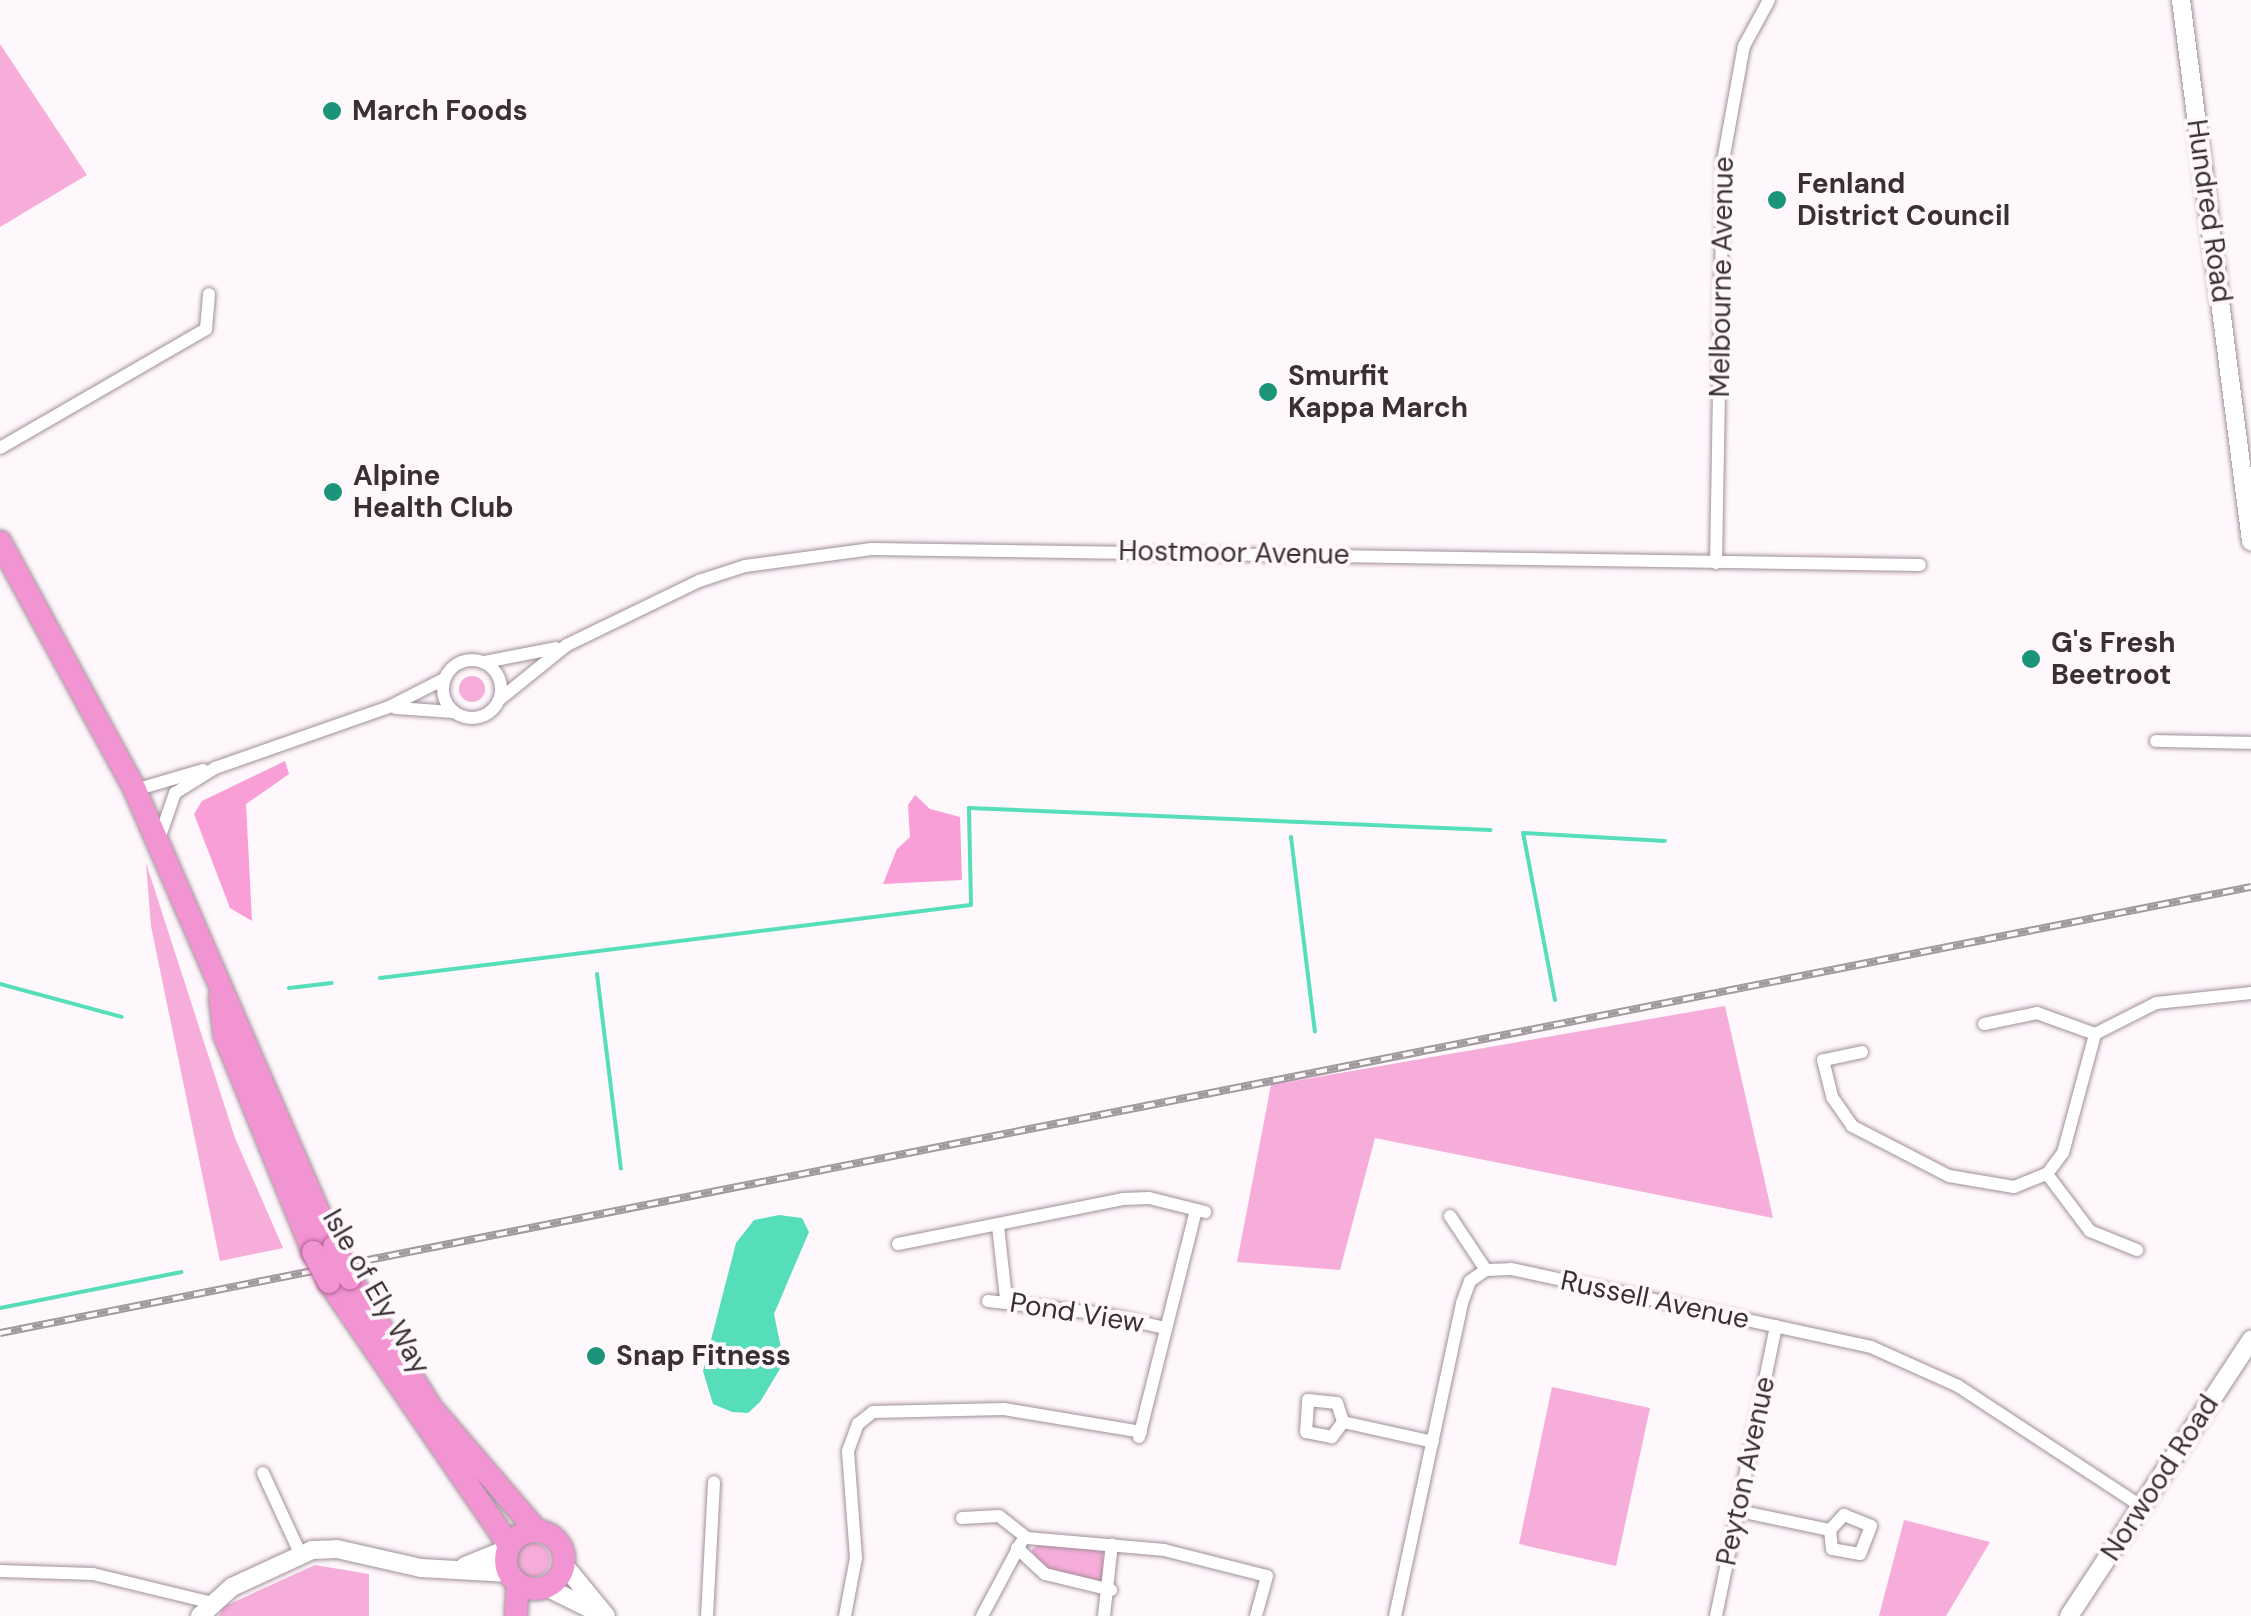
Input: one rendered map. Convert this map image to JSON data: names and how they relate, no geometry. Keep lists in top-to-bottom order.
{
  "streets": {
    "highway": ["Isle of Ely Way"],
    "street": [
      "Hundred Road",
      "Melbourne Avenue",
      "Hostmoor Avenue",
      "Russell Avenue",
      "Pond View",
      "Peyton Avenue",
      "Norwood Road"
    ]
  },
  "crossings": [
    ["Melbourne Avenue", "Hostmoor Avenue"],
    ["Russell Avenue", "Peyton Avenue"],
    ["Russell Avenue", "Norwood Road"]
  ],
  "places": [
    "March Foods",
    "Fenland District Council",
    "Smurfit Kappa March",
    "Alpine Health Club",
    "G's Fresh Beetroot",
    "Snap Fitness"
  ]
}
